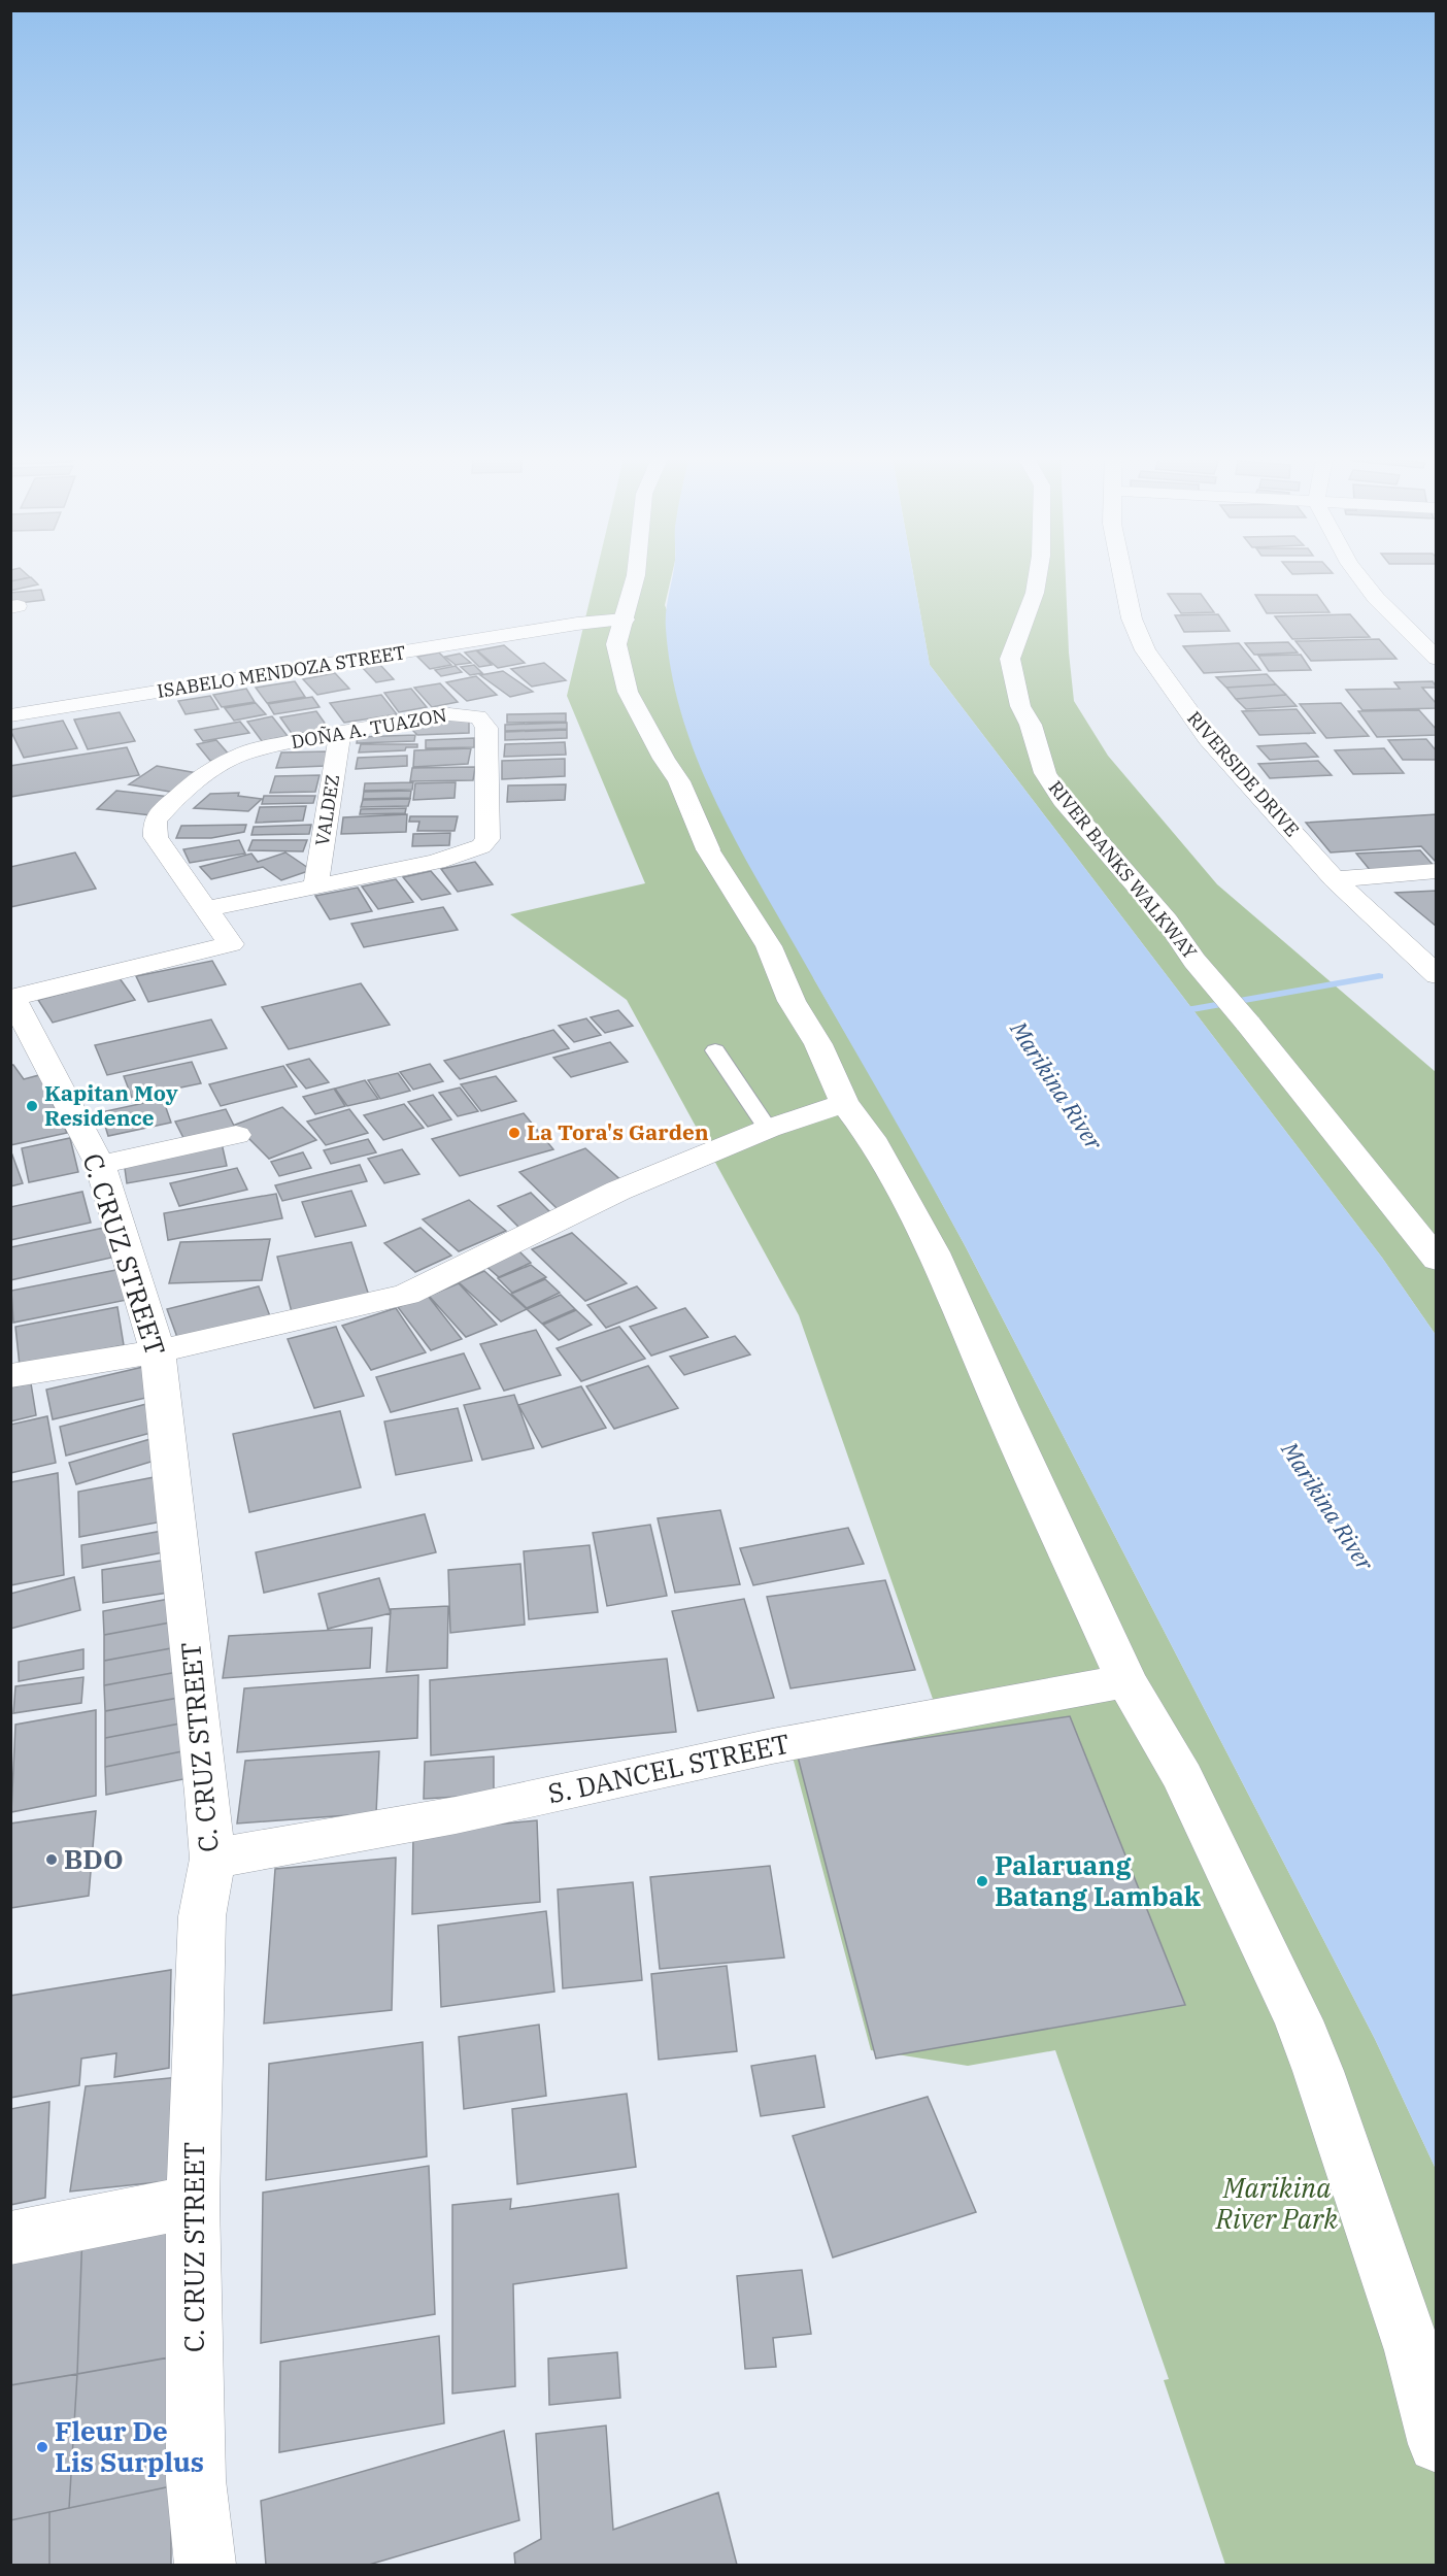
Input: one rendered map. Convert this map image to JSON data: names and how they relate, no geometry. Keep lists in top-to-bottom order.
{
  "streets": {
    "street": [
      "ISABELO MENDOZA STREET",
      "DOÑA A. TUAZON",
      "RIVERSIDE DRIVE",
      "VALDEZ",
      "RIVER BANKS WALKWAY",
      "C. CRUZ STREET",
      "S. DANCEL STREET"
    ]
  },
  "crossings": [
    ["DOÑA A. TUAZON", "VALDEZ"],
    ["DOÑA A. TUAZON", "C. CRUZ STREET"],
    ["C. CRUZ STREET", "S. DANCEL STREET"]
  ],
  "water": ["Marikina River"],
  "parks": ["Marikina River Park"],
  "places": [
    "Kapitan Moy Residence",
    "La Tora's Garden",
    "BDO",
    "Palaruang Batang Lambak",
    "Fleur De Lis Surplus"
  ]
}
